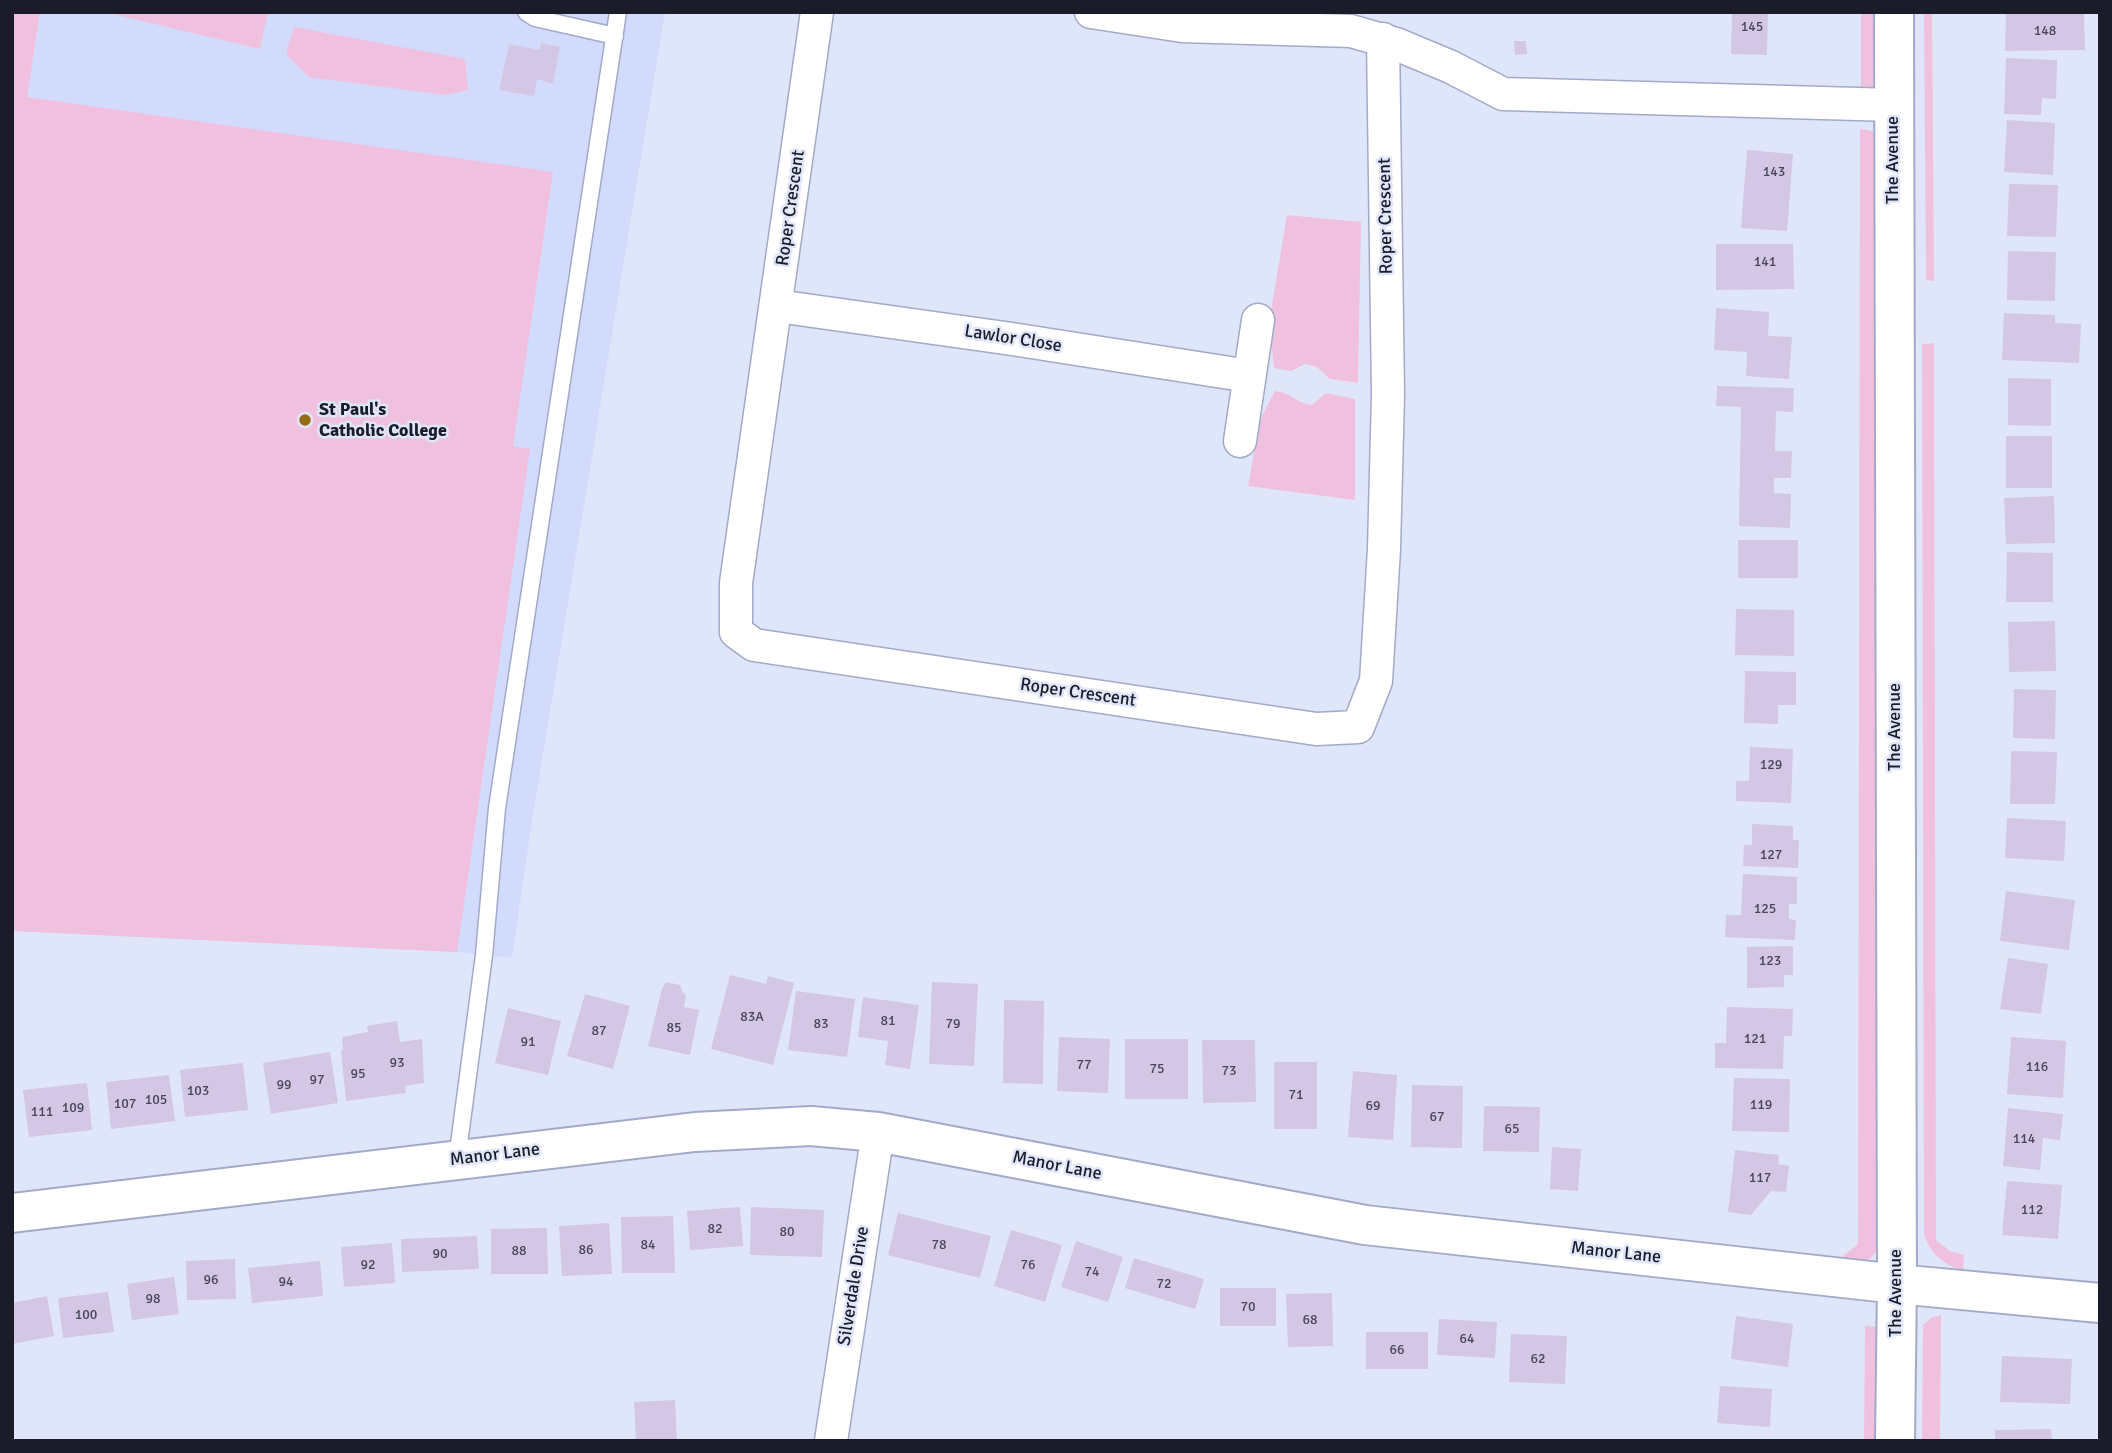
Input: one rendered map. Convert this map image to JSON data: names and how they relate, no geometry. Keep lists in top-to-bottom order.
{
  "streets": {
    "street": [
      "The Avenue",
      "Roper Crescent",
      "Lawlor Close",
      "Manor Lane",
      "Silverdale Drive"
    ]
  },
  "crossings": [
    ["The Avenue", "Manor Lane"],
    ["Roper Crescent", "Lawlor Close"],
    ["Manor Lane", "Silverdale Drive"]
  ],
  "places": ["St Paul's Catholic College"],
  "house_numbers": [
    "145",
    "148",
    "143",
    "141",
    "129",
    "127",
    "125",
    "123",
    "83A",
    "81",
    "83",
    "79",
    "85",
    "87",
    "121",
    "91",
    "93",
    "77",
    "116",
    "75",
    "73",
    "95",
    "97",
    "99",
    "103",
    "71",
    "105",
    "107",
    "119",
    "69",
    "109",
    "111",
    "67",
    "65",
    "114",
    "117",
    "112",
    "82",
    "80",
    "84",
    "78",
    "86",
    "88",
    "90",
    "92",
    "76",
    "74",
    "96",
    "94",
    "72",
    "98",
    "70",
    "100",
    "68",
    "64",
    "66",
    "62"
  ]
}
